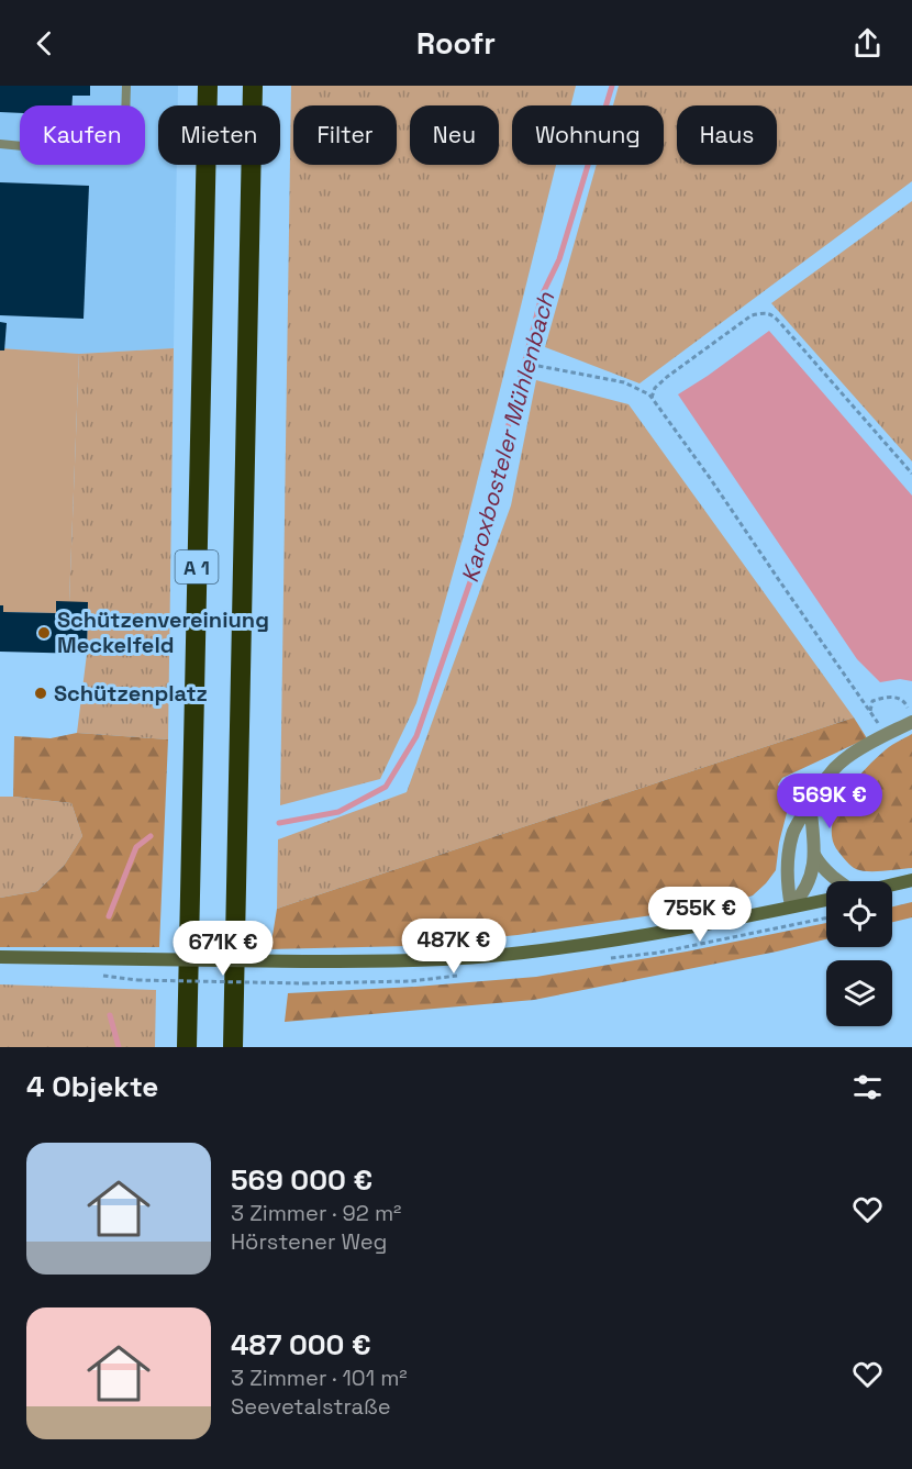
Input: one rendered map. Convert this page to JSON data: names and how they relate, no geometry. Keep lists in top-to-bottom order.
{
  "streets": {
    "highway": ["A 1"]
  },
  "water": ["Karoxbosteler Mühlenbach"],
  "places": ["Schützenvereiniung Meckelfeld", "Schützenplatz"],
  "page": {
    "header": "Roofr",
    "chip": [
      "Kaufen",
      "Mieten",
      "Filter",
      "Neu",
      "Wohnung",
      "Haus"
    ],
    "price": [
      "569K €",
      "755K €",
      "487K €",
      "671K €"
    ],
    "heading": "4 Objekte",
    "list": [
      {
        "name": "569 000 €",
        "note": "3 Zimmer · 92 m² · Hörstener Weg"
      },
      {
        "name": "487 000 €",
        "note": "3 Zimmer · 101 m² · Seevetalstraße"
      }
    ]
  }
}
